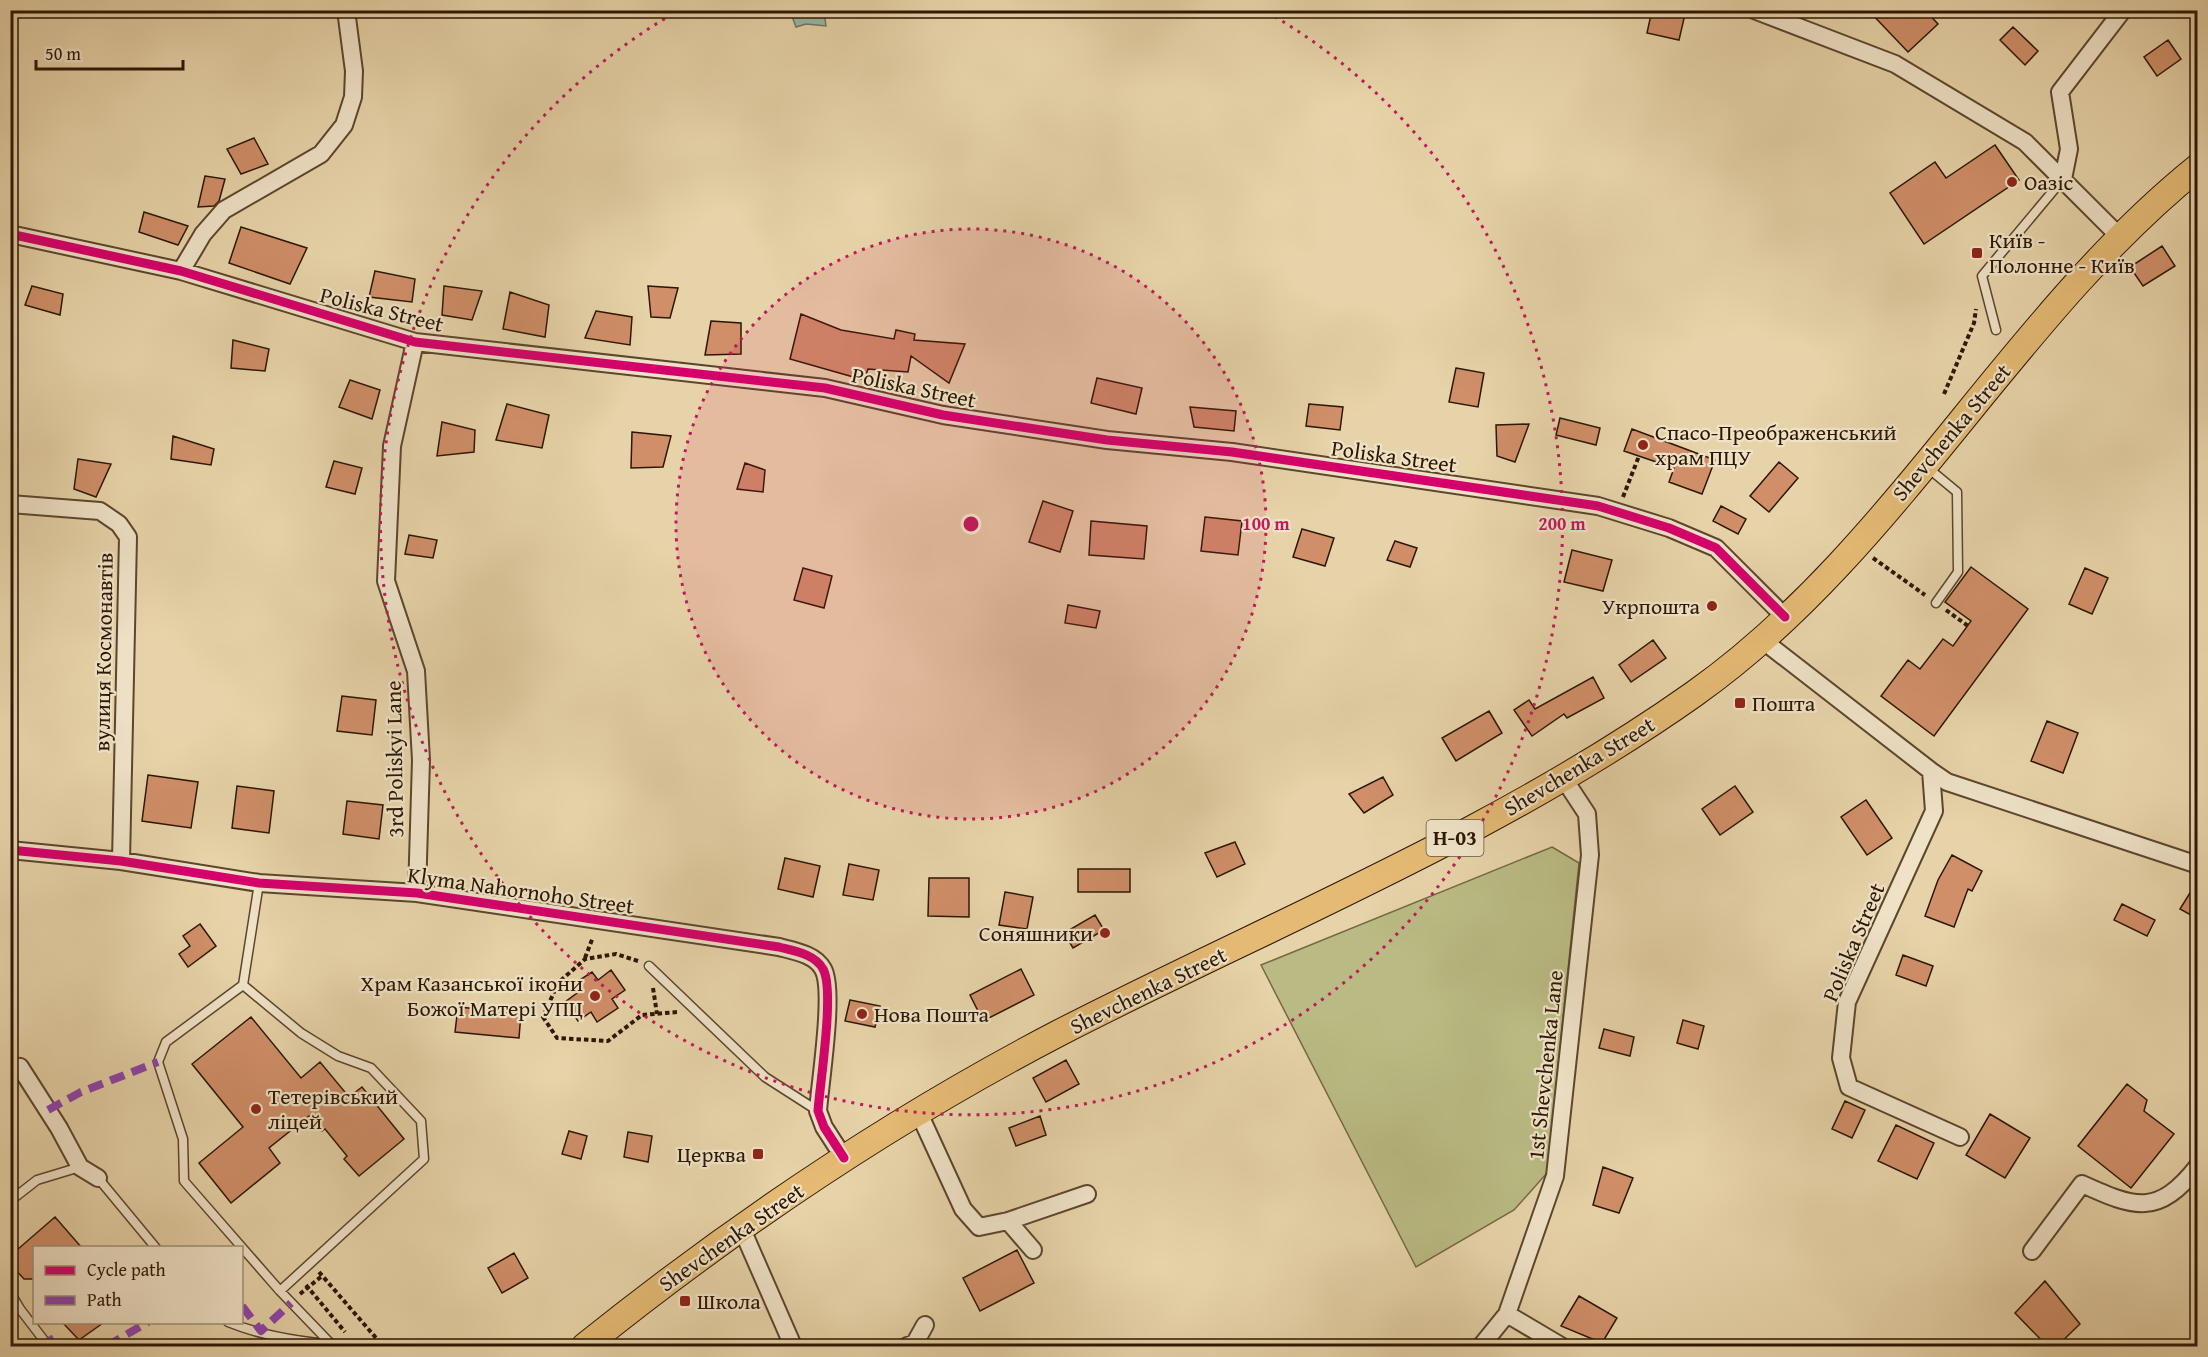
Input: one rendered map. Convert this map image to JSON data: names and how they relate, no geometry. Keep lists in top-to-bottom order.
{
  "streets": {
    "main road": ["Shevchenka Street", "Н-03"],
    "street": [
      "Poliska Street",
      "вулиця Космонавтів",
      "3rd Poliskyi Lane",
      "Klyma Nahornoho Street",
      "1st Shevchenka Lane"
    ]
  },
  "crossings": [
    ["Poliska Street", "Shevchenka Street"],
    ["Poliska Street", "3rd Poliskyi Lane"],
    ["Shevchenka Street", "1st Shevchenka Lane"],
    ["вулиця Космонавтів", "Klyma Nahornoho Street"],
    ["3rd Poliskyi Lane", "Klyma Nahornoho Street"]
  ],
  "places": {
    "other": [
      "Оазіс",
      "Спасо-Преображенський храм ПЦУ",
      "Укрпошта",
      "Соняшники",
      "Храм Казанської ікони Божої Матері УПЦ",
      "Нова Пошта",
      "Тетерівський ліцей"
    ],
    "transit": [
      "Київ - Полонне - Київ",
      "Пошта",
      "Церква",
      "Школа"
    ]
  },
  "legend": ["Cycle path", "Path"],
  "scale_bar": "50 m",
  "rings": ["100 m", "200 m"]
}
